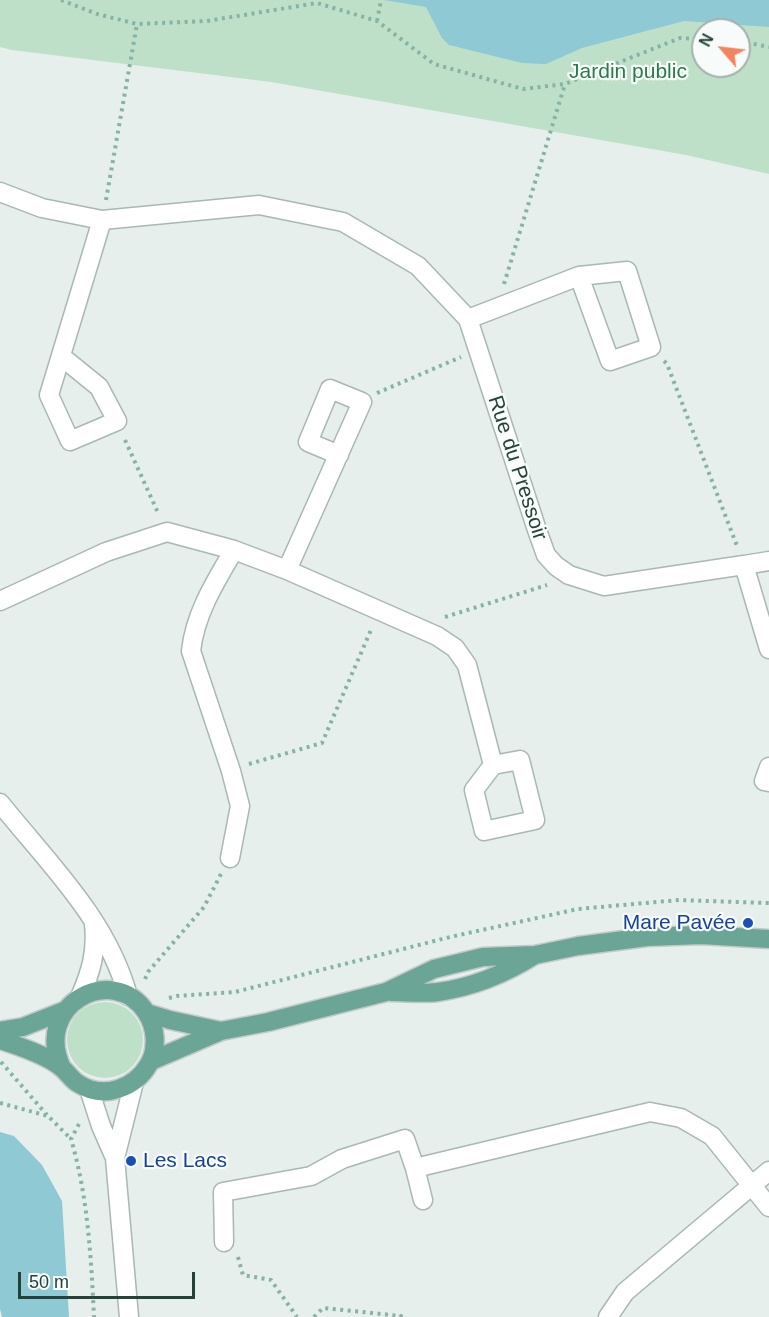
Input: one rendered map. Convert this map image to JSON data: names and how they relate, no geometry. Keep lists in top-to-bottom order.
{
  "streets": {
    "street": ["Rue du Pressoir"]
  },
  "parks": ["Jardin public"],
  "places": ["Mare Pavée", "Les Lacs"],
  "scale_bar": "50 m",
  "north": "top left"
}
